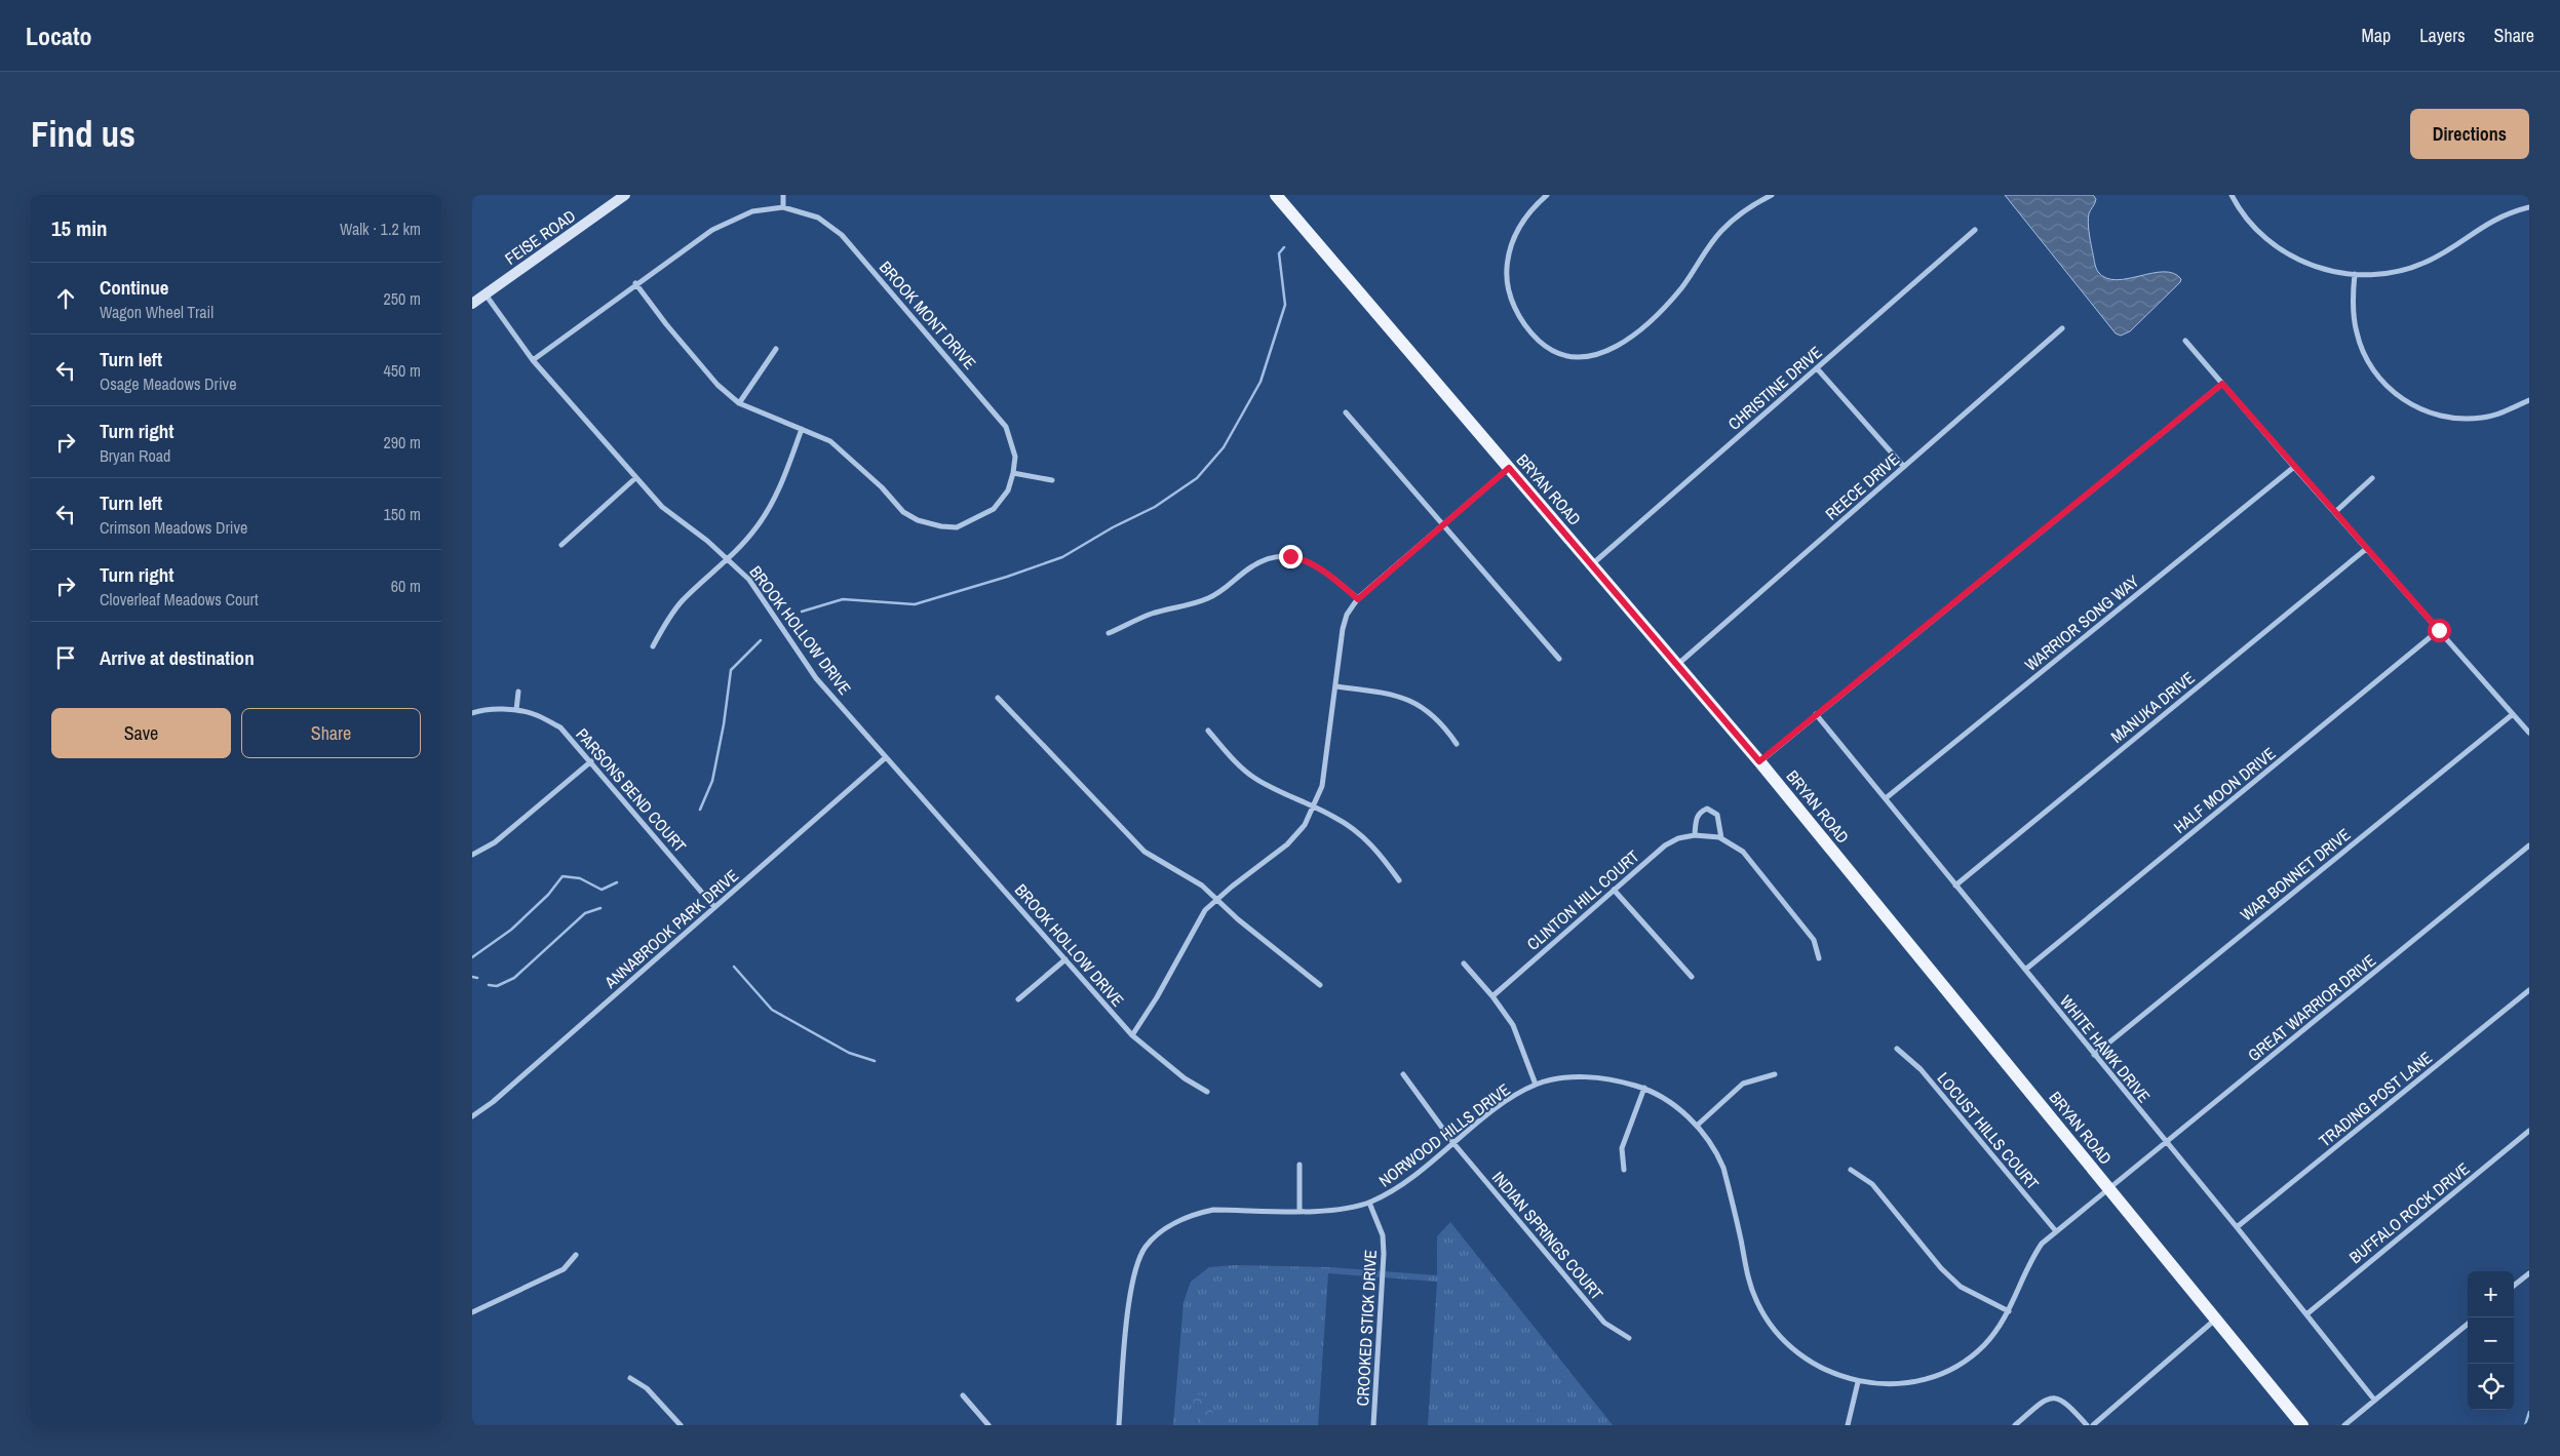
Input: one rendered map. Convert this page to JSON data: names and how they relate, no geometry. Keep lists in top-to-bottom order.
{
  "streets": {
    "main road": ["FEISE ROAD", "BRYAN ROAD"],
    "street": [
      "BROOK MONT DRIVE",
      "CHRISTINE DRIVE",
      "REECE DRIVE",
      "WARRIOR SONG WAY",
      "BROOK HOLLOW DRIVE",
      "MANUKA DRIVE",
      "PARSONS BEND COURT",
      "HALF MOON DRIVE",
      "WAR BONNET DRIVE",
      "CLINTON HILL COURT",
      "ANNABROOK PARK DRIVE",
      "GREAT WARRIOR DRIVE",
      "WHITE HAWK DRIVE",
      "TRADING POST LANE",
      "LOCUST HILLS COURT",
      "NORWOOD HILLS DRIVE",
      "BUFFALO ROCK DRIVE",
      "INDIAN SPRINGS COURT",
      "CROOKED STICK DRIVE"
    ]
  },
  "crossings": [
    ["FEISE ROAD", "BROOK HOLLOW DRIVE"],
    ["BROOK MONT DRIVE", "BROOK HOLLOW DRIVE"],
    ["CHRISTINE DRIVE", "BRYAN ROAD"],
    ["REECE DRIVE", "BRYAN ROAD"],
    ["BRYAN ROAD", "GREAT WARRIOR DRIVE"],
    ["BRYAN ROAD", "NORWOOD HILLS DRIVE"],
    ["WARRIOR SONG WAY", "WHITE HAWK DRIVE"],
    ["BROOK HOLLOW DRIVE", "ANNABROOK PARK DRIVE"],
    ["MANUKA DRIVE", "WHITE HAWK DRIVE"],
    ["PARSONS BEND COURT", "ANNABROOK PARK DRIVE"],
    ["HALF MOON DRIVE", "WHITE HAWK DRIVE"],
    ["WAR BONNET DRIVE", "WHITE HAWK DRIVE"],
    ["GREAT WARRIOR DRIVE", "WHITE HAWK DRIVE"],
    ["GREAT WARRIOR DRIVE", "NORWOOD HILLS DRIVE"],
    ["WHITE HAWK DRIVE", "TRADING POST LANE"],
    ["WHITE HAWK DRIVE", "BUFFALO ROCK DRIVE"],
    ["LOCUST HILLS COURT", "NORWOOD HILLS DRIVE"],
    ["NORWOOD HILLS DRIVE", "INDIAN SPRINGS COURT"],
    ["NORWOOD HILLS DRIVE", "CROOKED STICK DRIVE"]
  ],
  "page": {
    "header": "Locato",
    "nav": ["Map", "Layers", "Share"],
    "buttons": [
      "Directions",
      ["Save", "Share"]
    ],
    "title": "Find us",
    "heading": ["15 min", "Walk · 1.2 km"],
    "list": [
      ["Continue", "Wagon Wheel Trail", "250 m"],
      ["Turn left", "Osage Meadows Drive", "450 m"],
      ["Turn right", "Bryan Road", "290 m"],
      ["Turn left", "Crimson Meadows Drive", "150 m"],
      ["Turn right", "Cloverleaf Meadows Court", "60 m"],
      "Arrive at destination"
    ],
    "map_buttons": ["+", "−"]
  }
}
